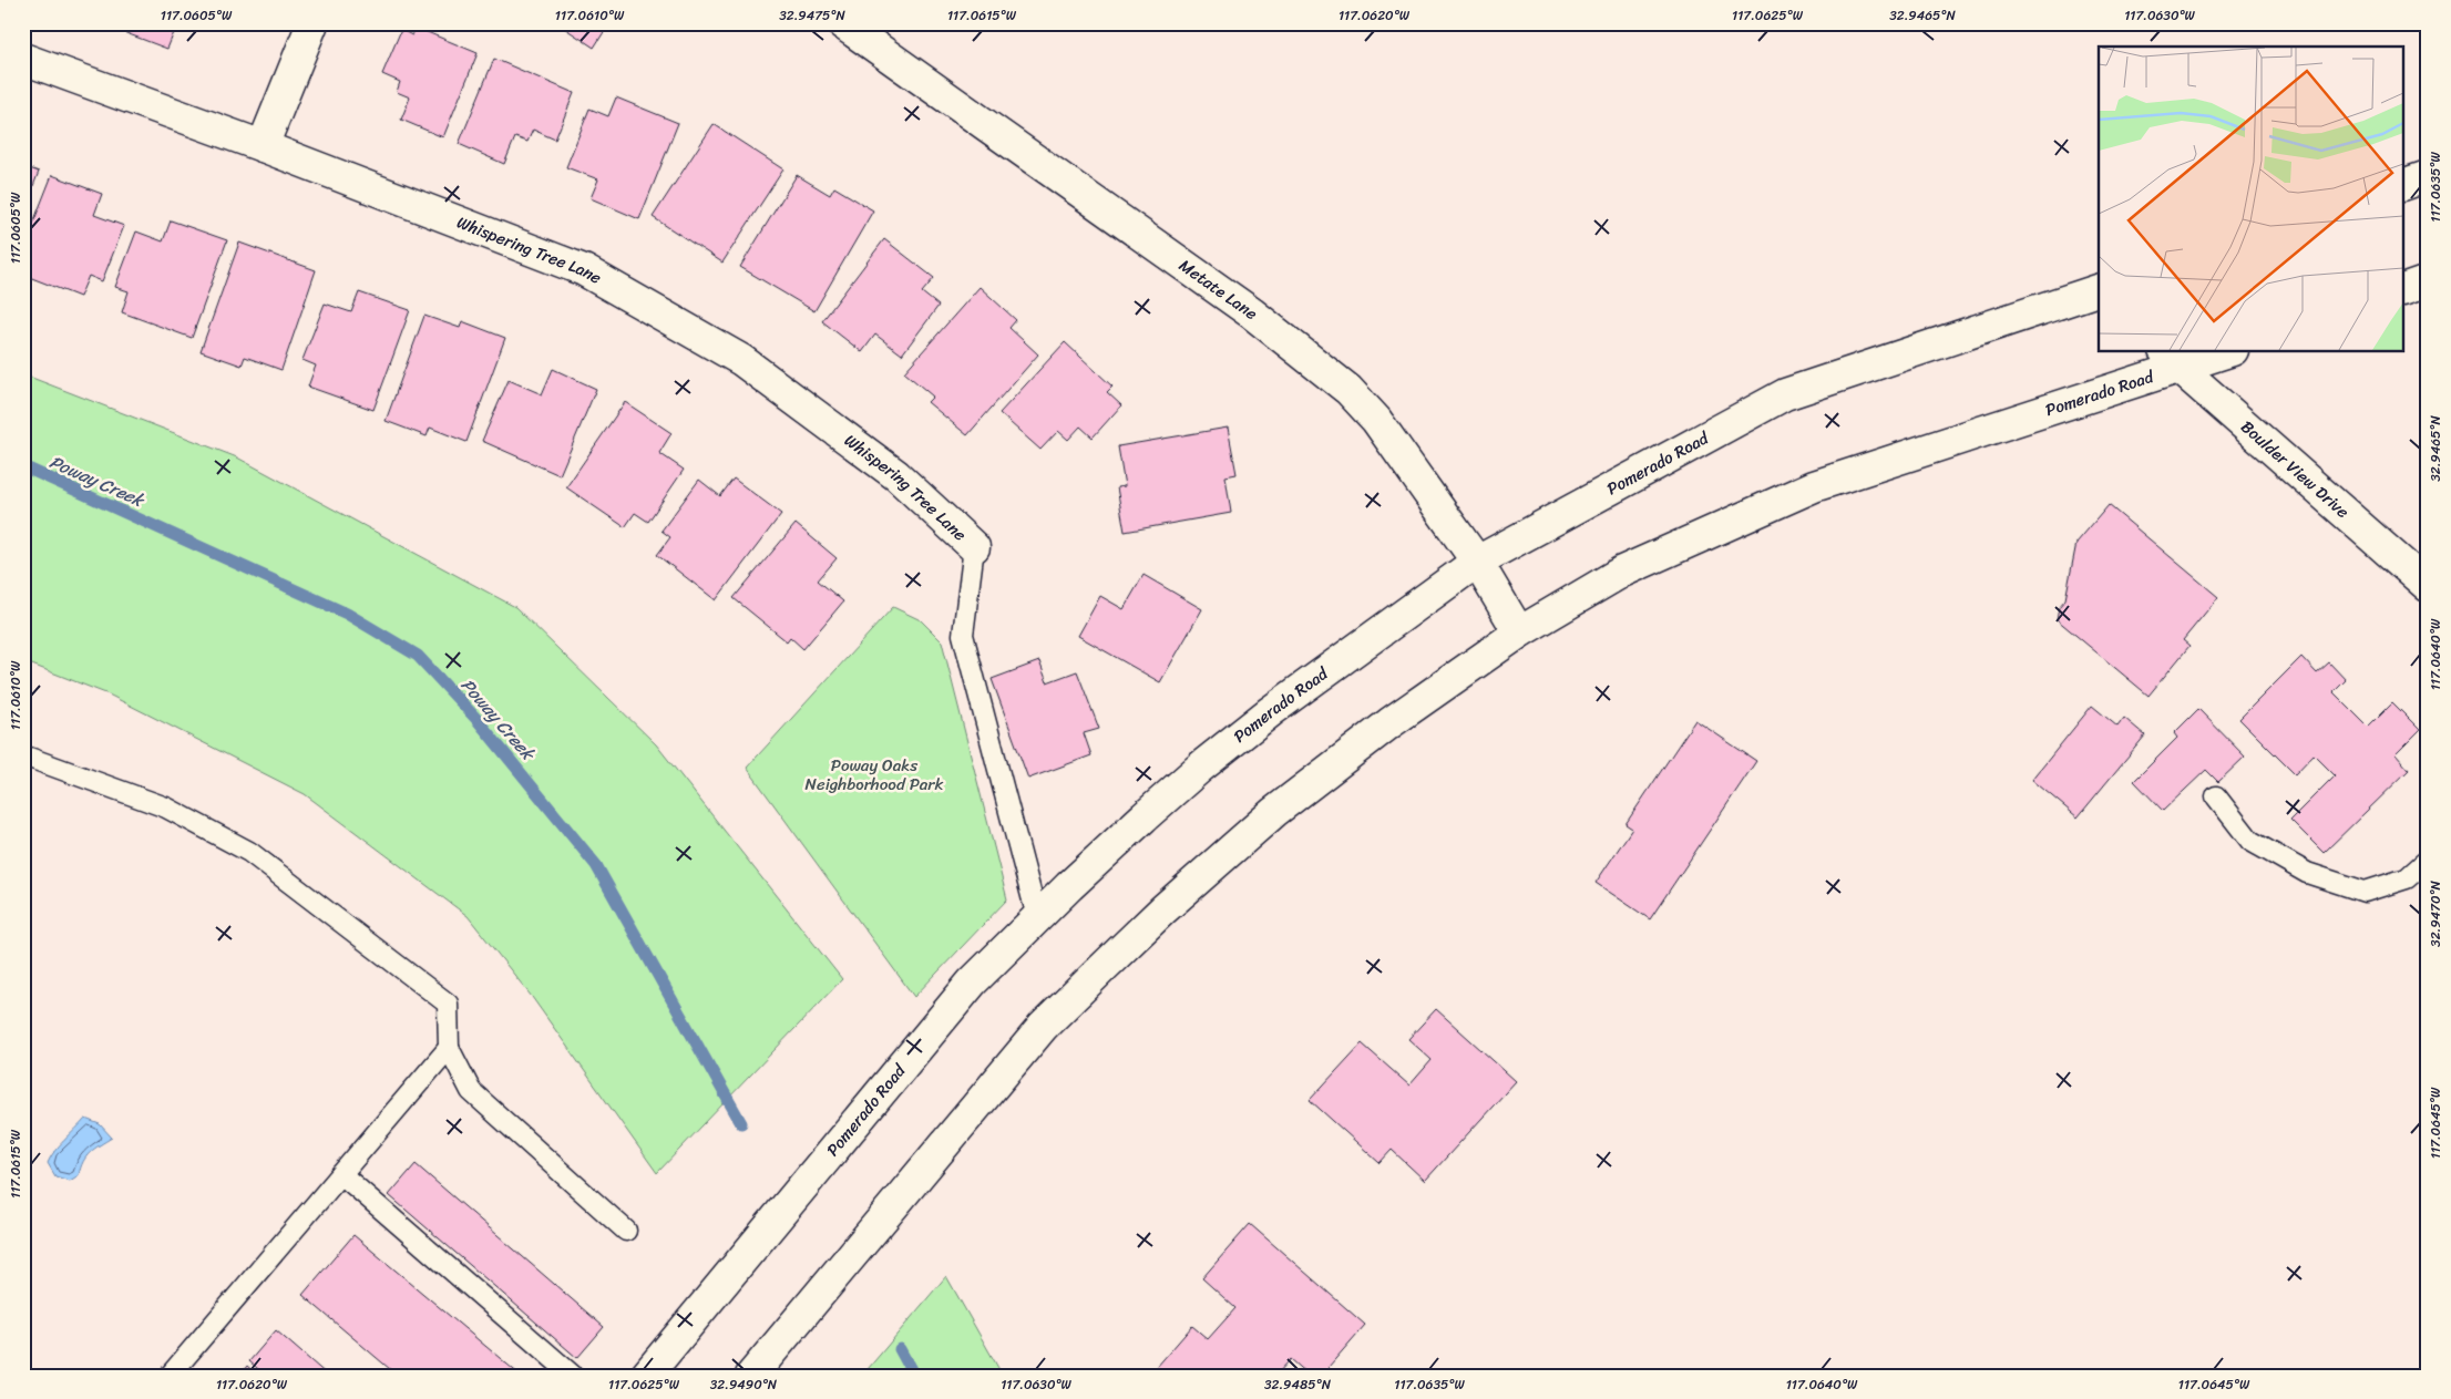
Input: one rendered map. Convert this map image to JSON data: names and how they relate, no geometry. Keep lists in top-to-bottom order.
{
  "streets": {
    "main road": [
      "Whispering Tree Lane",
      "Metate Lane",
      "Pomerado Road",
      "Boulder View Drive"
    ]
  },
  "crossings": [
    ["Metate Lane", "Pomerado Road"],
    ["Pomerado Road", "Boulder View Drive"]
  ],
  "water": ["Poway Creek"],
  "parks": ["Poway Oaks Neighborhood Park"],
  "coordinates": [
    "117.0605°W",
    "117.0610°W",
    "32.9475°N",
    "117.0615°W",
    "117.0620°W",
    "117.0625°W",
    "32.9465°N",
    "117.0630°W",
    "117.0635°W",
    "117.0640°W",
    "32.9470°N",
    "117.0645°W",
    "32.9490°N",
    "32.9485°N"
  ]
}
